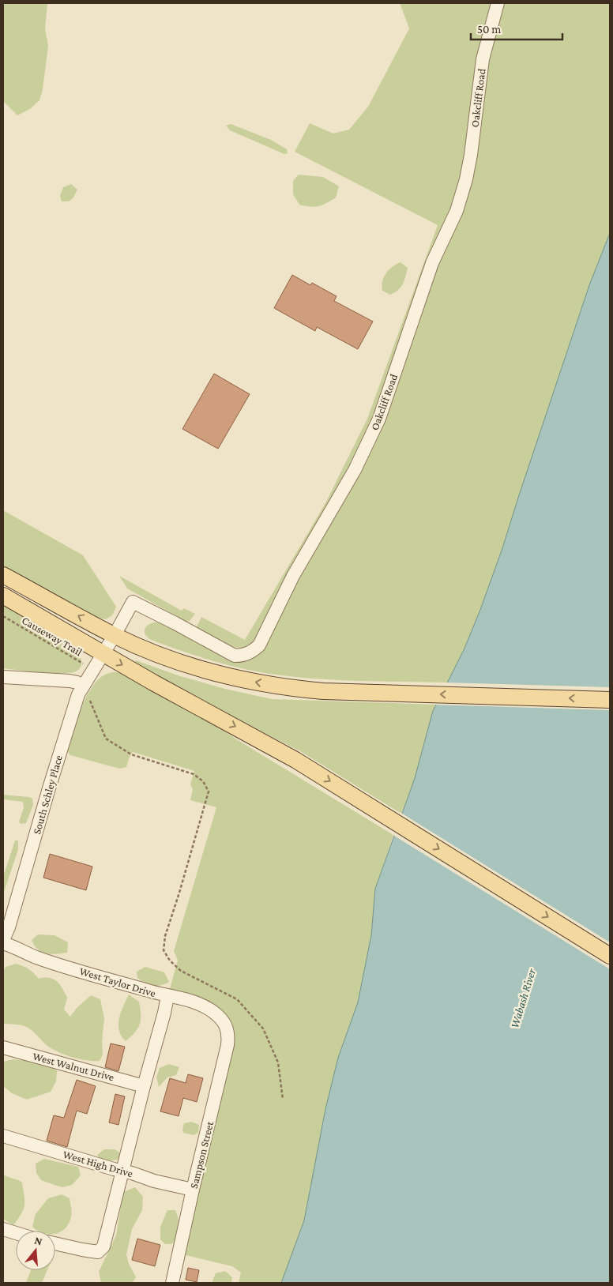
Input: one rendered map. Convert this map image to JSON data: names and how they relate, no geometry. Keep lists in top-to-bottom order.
{
  "streets": {
    "street": [
      "Oakcliff Road",
      "South Schley Place",
      "West Taylor Drive",
      "West Walnut Drive",
      "Sampson Street",
      "West High Drive"
    ],
    "path": ["Causeway Trail"]
  },
  "crossings": [
    ["Oakcliff Road", "South Schley Place"],
    ["Causeway Trail", "South Schley Place"],
    ["South Schley Place", "West Taylor Drive"],
    ["West Taylor Drive", "Sampson Street"],
    ["Sampson Street", "West High Drive"]
  ],
  "water": ["Wabash River"],
  "scale_bar": "50 m",
  "north": "top"
}
